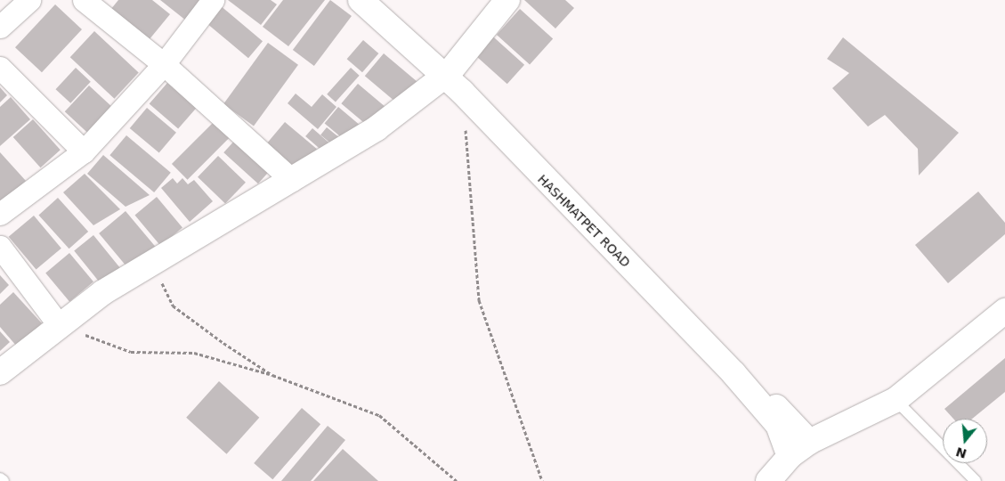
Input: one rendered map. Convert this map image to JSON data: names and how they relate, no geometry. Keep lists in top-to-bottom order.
{
  "streets": {
    "main road": ["HASHMATPET ROAD"]
  },
  "north": "bottom"
}
